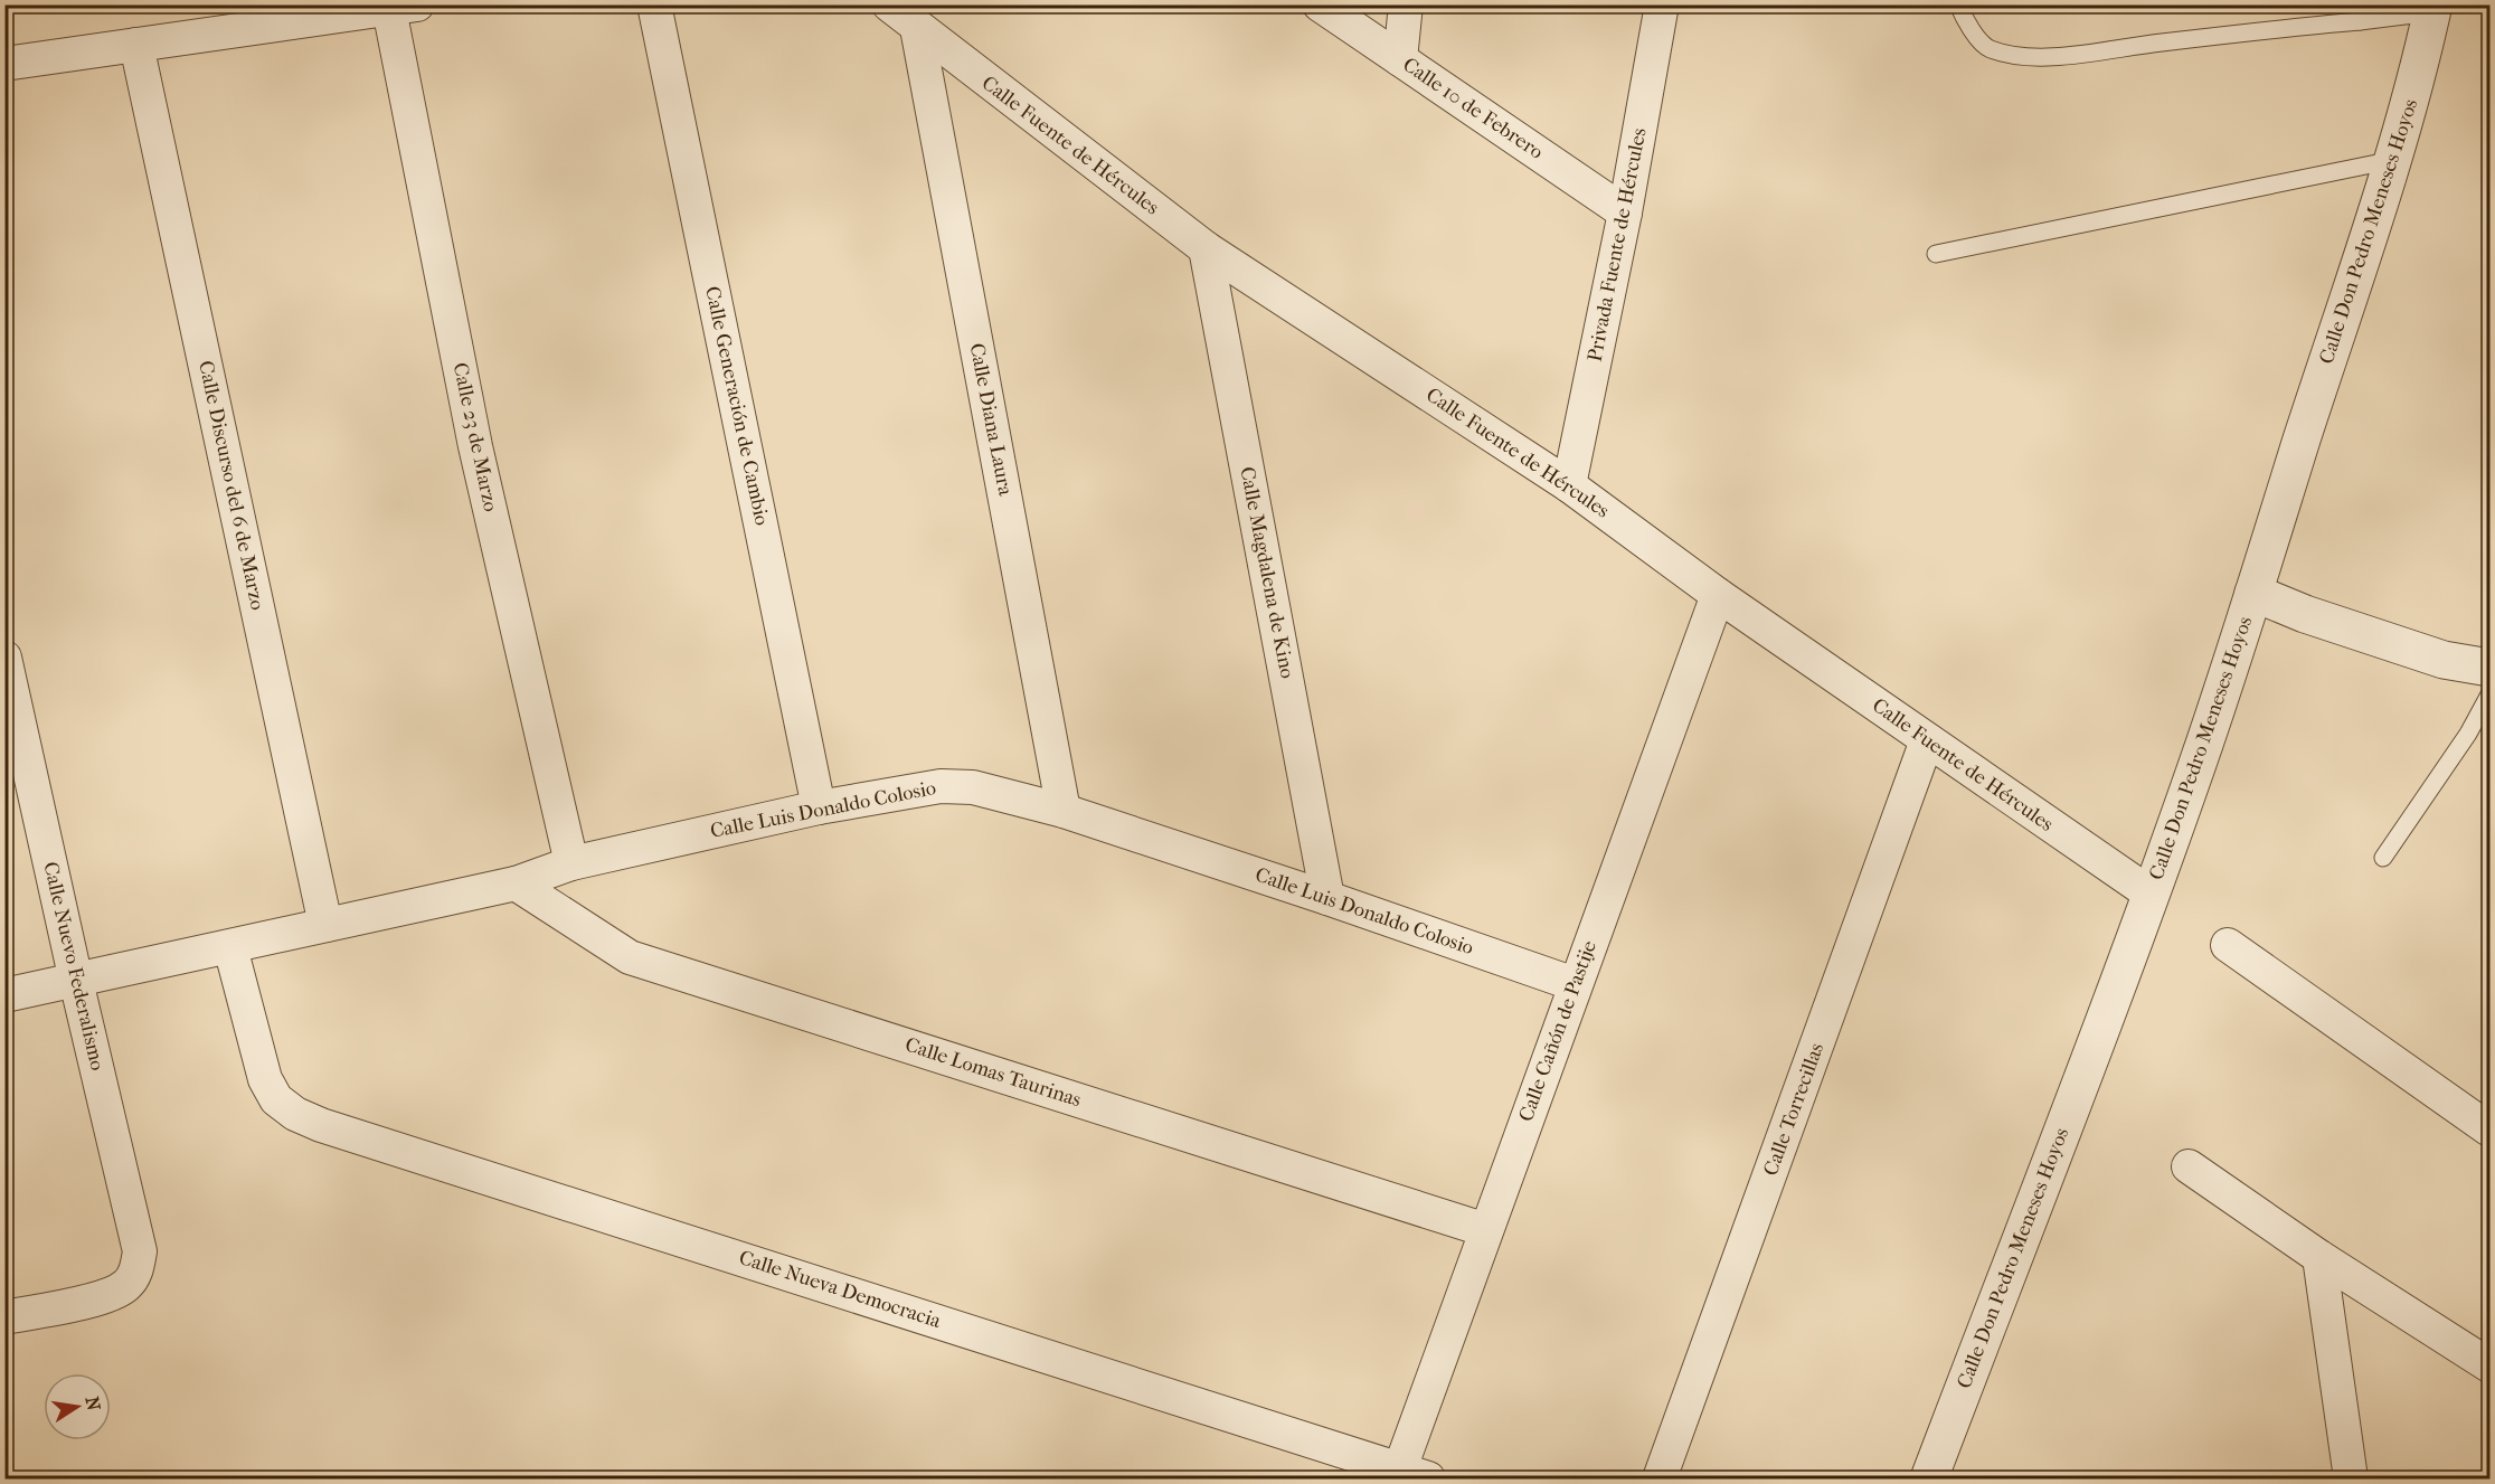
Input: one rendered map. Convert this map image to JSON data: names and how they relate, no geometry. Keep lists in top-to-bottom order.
{
  "streets": {
    "street": [
      "Calle 10 de Febrero",
      "Calle Fuente de Hércules",
      "Calle Don Pedro Meneses Hoyos",
      "Privada Fuente de Hércules",
      "Calle Generación de Cambio",
      "Calle Diana Laura",
      "Calle 23 de Marzo",
      "Calle Discurso del 6 de Marzo",
      "Calle Magdalena de Kino",
      "Calle Luis Donaldo Colosio",
      "Calle Nuevo Federalismo",
      "Calle Cañón de Pastije",
      "Calle Lomas Taurinas",
      "Calle Torrecillas",
      "Calle Nueva Democracia"
    ]
  },
  "crossings": [
    ["Calle 10 de Febrero", "Privada Fuente de Hércules"],
    ["Calle Fuente de Hércules", "Calle Don Pedro Meneses Hoyos"],
    ["Calle Fuente de Hércules", "Privada Fuente de Hércules"],
    ["Calle Fuente de Hércules", "Calle Diana Laura"],
    ["Calle Fuente de Hércules", "Calle Magdalena de Kino"],
    ["Calle Fuente de Hércules", "Calle Cañón de Pastije"],
    ["Calle Fuente de Hércules", "Calle Torrecillas"],
    ["Calle Generación de Cambio", "Calle Luis Donaldo Colosio"],
    ["Calle Diana Laura", "Calle Luis Donaldo Colosio"],
    ["Calle 23 de Marzo", "Calle Luis Donaldo Colosio"],
    ["Calle Discurso del 6 de Marzo", "Calle Luis Donaldo Colosio"],
    ["Calle Magdalena de Kino", "Calle Luis Donaldo Colosio"],
    ["Calle Luis Donaldo Colosio", "Calle Nuevo Federalismo"],
    ["Calle Luis Donaldo Colosio", "Calle Cañón de Pastije"],
    ["Calle Luis Donaldo Colosio", "Calle Lomas Taurinas"],
    ["Calle Luis Donaldo Colosio", "Calle Nueva Democracia"],
    ["Calle Cañón de Pastije", "Calle Lomas Taurinas"],
    ["Calle Cañón de Pastije", "Calle Nueva Democracia"]
  ],
  "north": "right"
}
